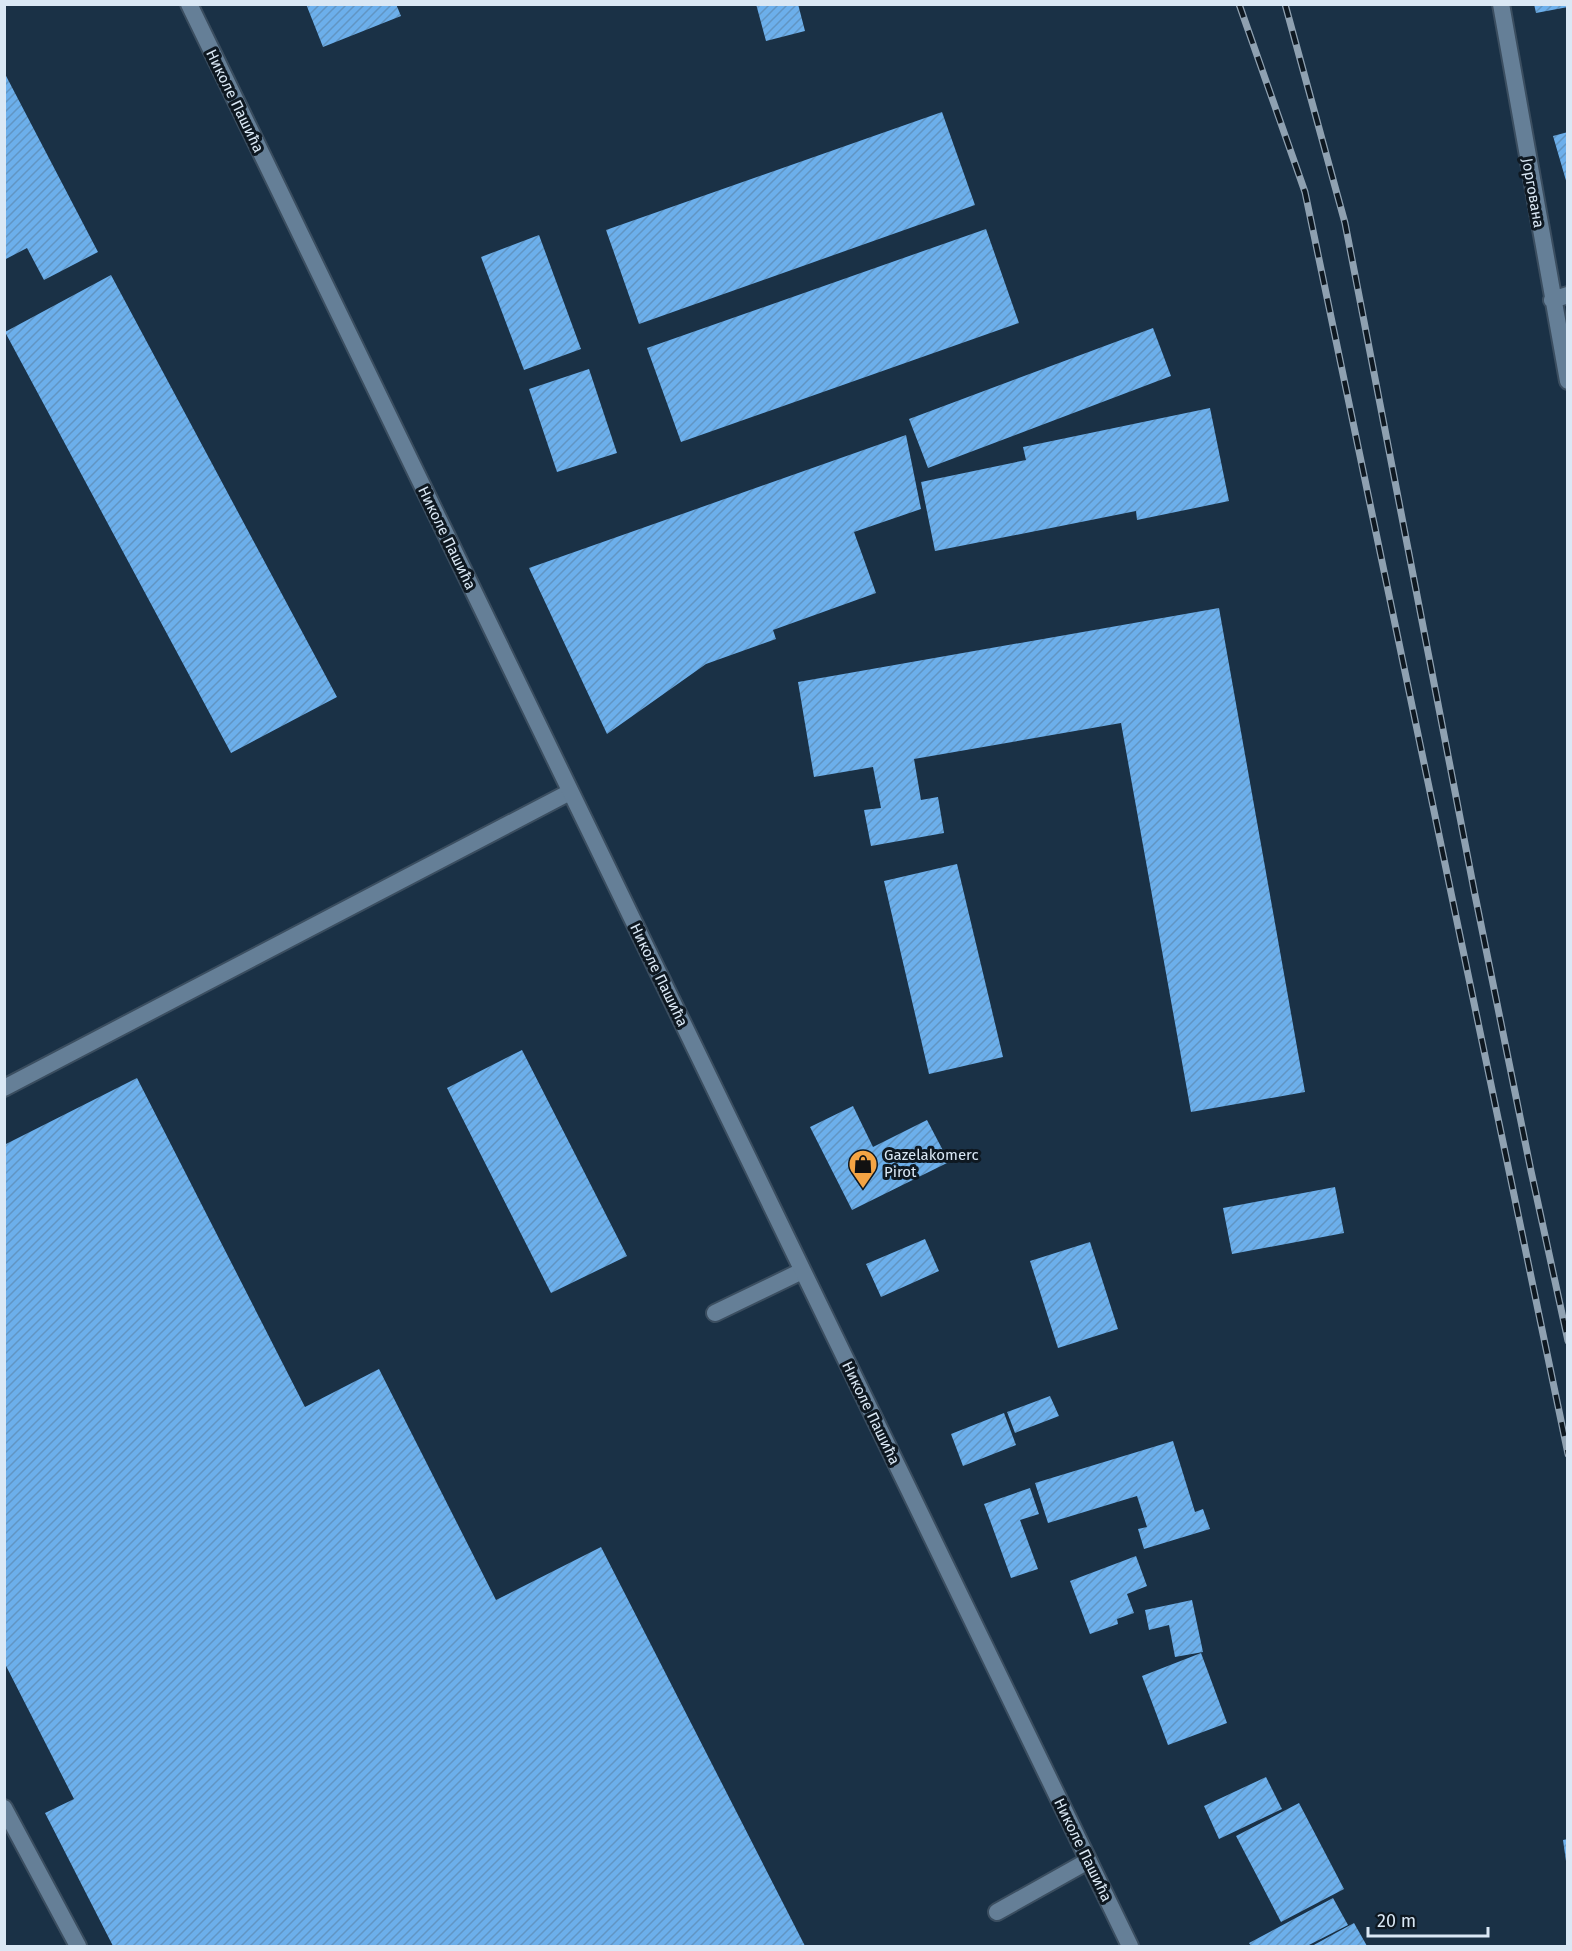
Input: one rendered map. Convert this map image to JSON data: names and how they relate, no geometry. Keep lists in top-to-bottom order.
{
  "streets": {
    "main road": ["Николе Пашића", "Јоргована"]
  },
  "places": {
    "shop": ["Gazelakomerc Pirot"]
  },
  "scale_bar": "20 m"
}
